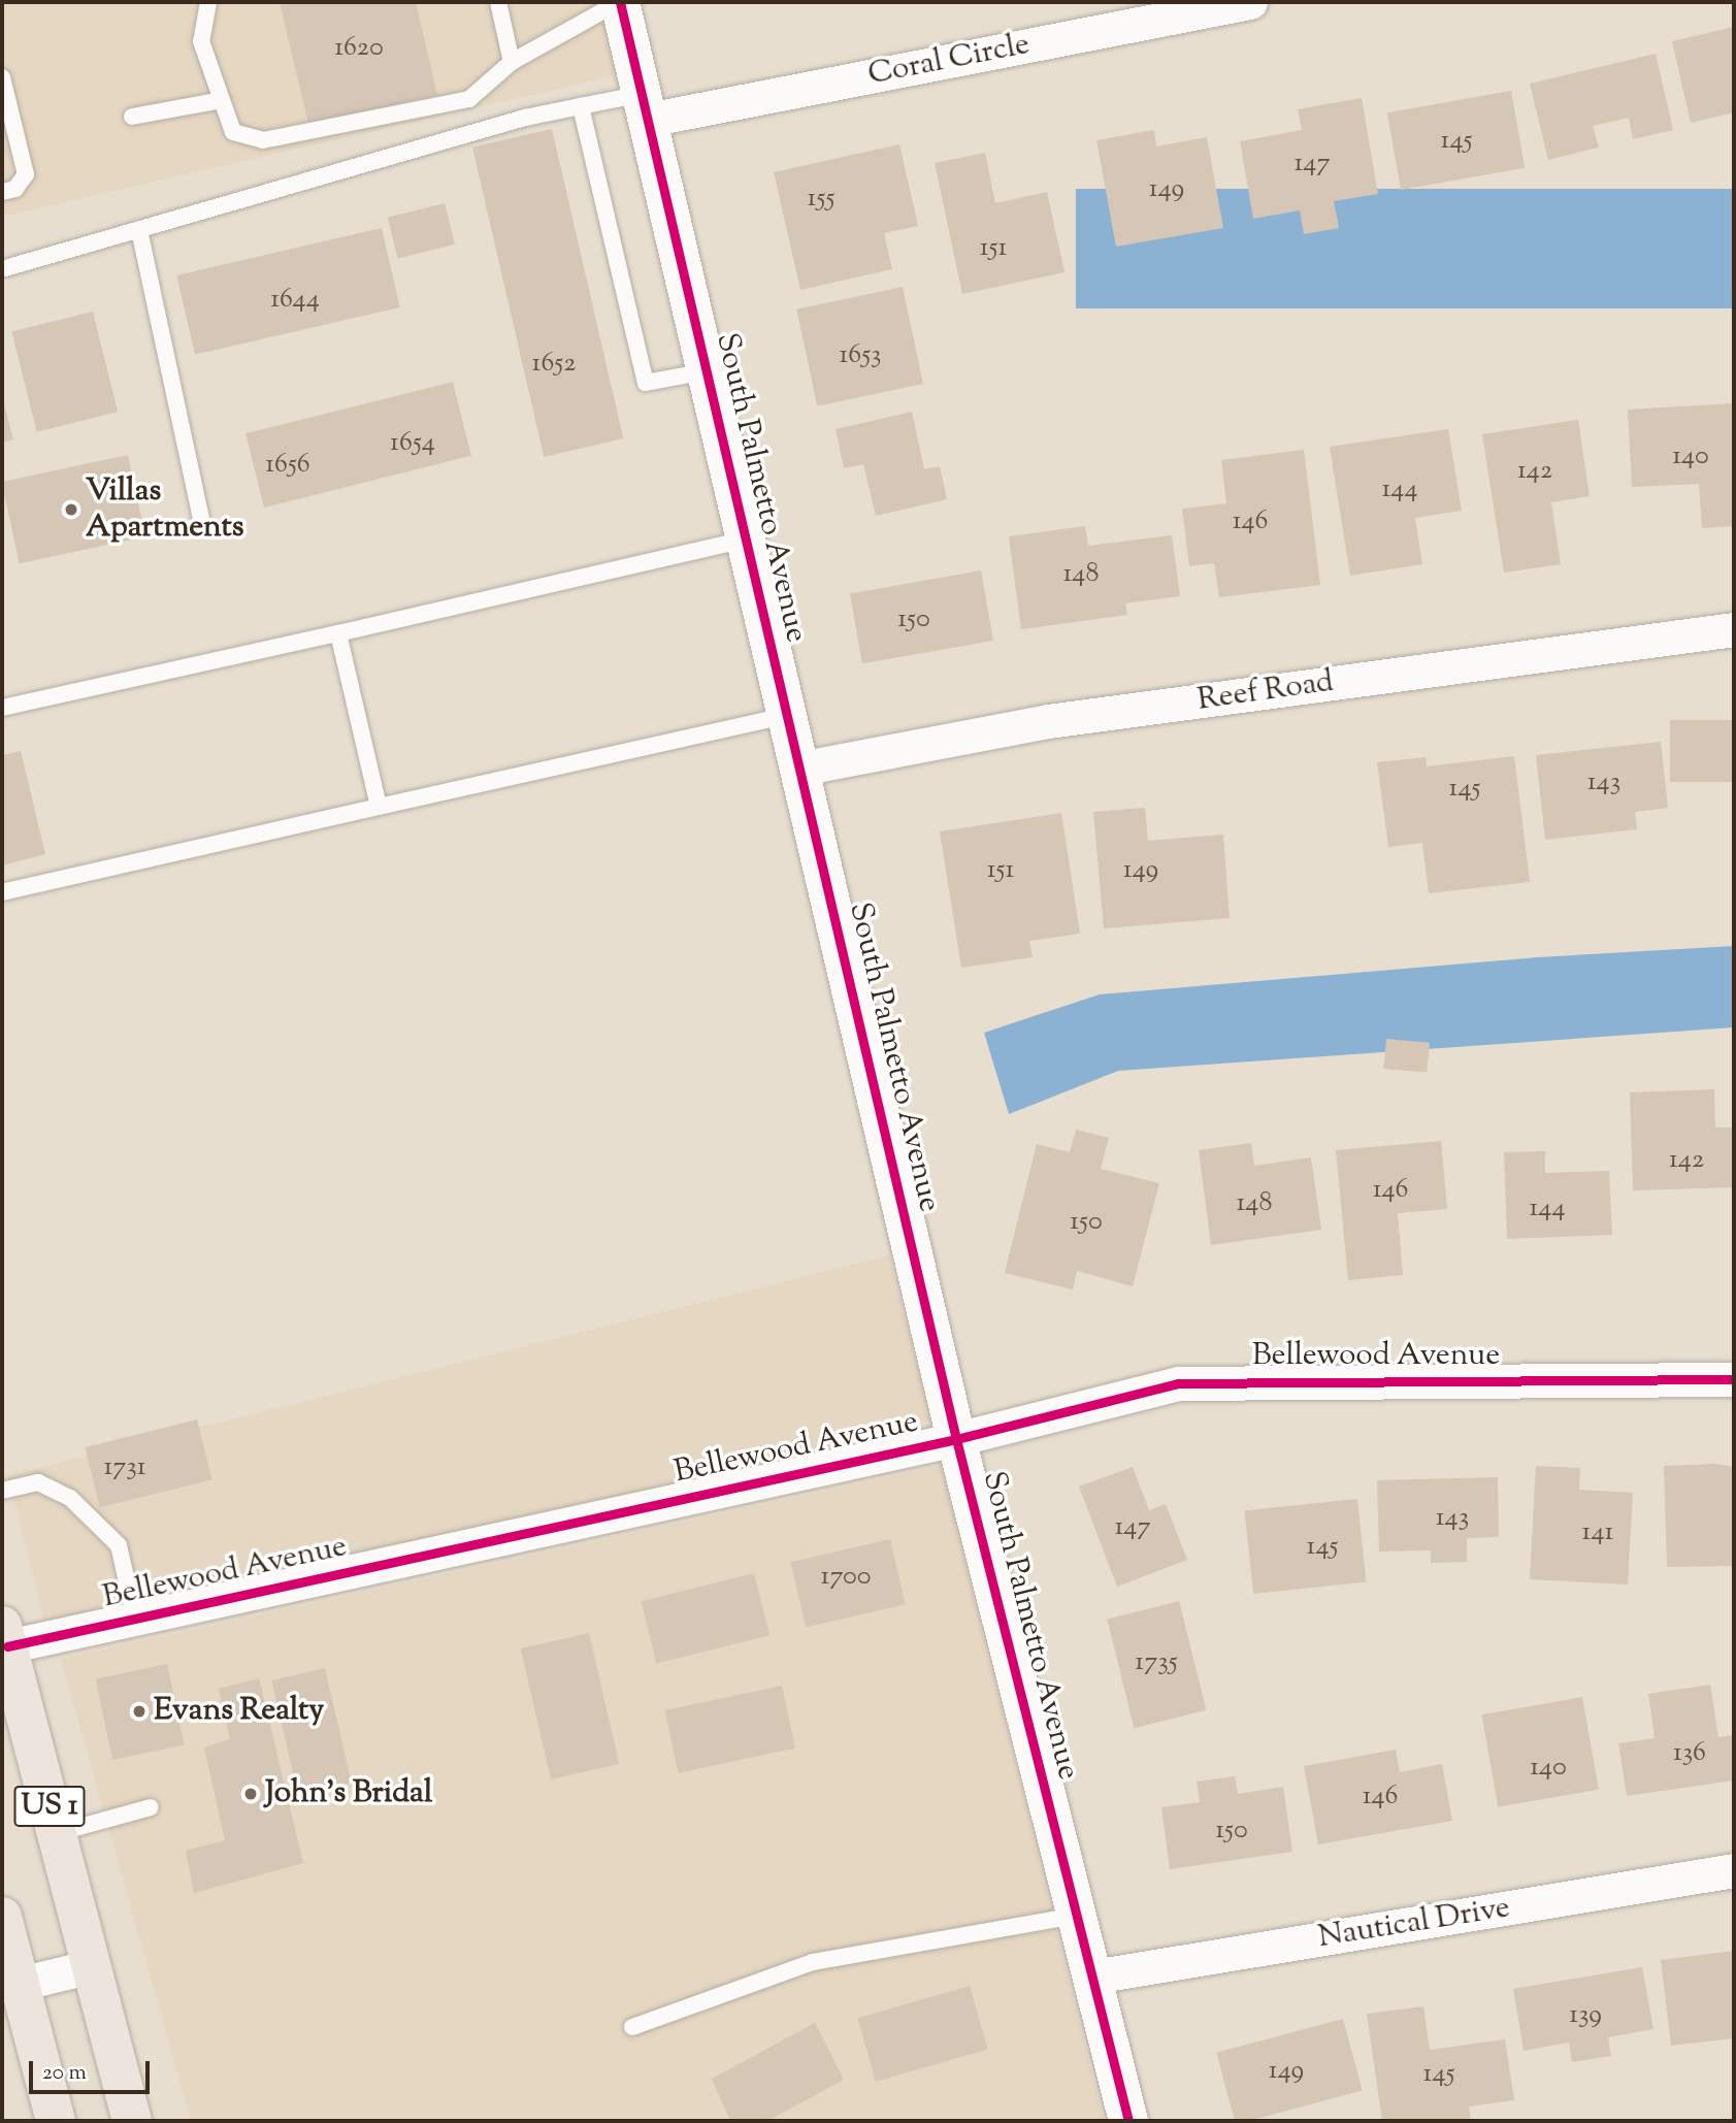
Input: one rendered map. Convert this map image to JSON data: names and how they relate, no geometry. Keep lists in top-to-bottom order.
{
  "streets": {
    "main road": ["US 1"],
    "street": [
      "Coral Circle",
      "South Palmetto Avenue",
      "Reef Road",
      "Bellewood Avenue",
      "Nautical Drive"
    ]
  },
  "crossings": [
    ["Coral Circle", "South Palmetto Avenue"],
    ["South Palmetto Avenue", "Reef Road"],
    ["South Palmetto Avenue", "Bellewood Avenue"],
    ["South Palmetto Avenue", "Nautical Drive"],
    ["Bellewood Avenue", "US 1"]
  ],
  "places": ["Villas Apartments", "Evans Realty", "John's Bridal"],
  "house_numbers": [
    "1620",
    "145",
    "147",
    "149",
    "155",
    "151",
    "1644",
    "1653",
    "1652",
    "1654",
    "140",
    "1656",
    "142",
    "144",
    "146",
    "148",
    "150",
    "143",
    "145",
    "151",
    "149",
    "142",
    "146",
    "148",
    "144",
    "150",
    "1731",
    "143",
    "147",
    "141",
    "145",
    "1700",
    "1735",
    "136",
    "140",
    "146",
    "150",
    "139",
    "149",
    "145"
  ],
  "scale_bar": "20 m"
}
